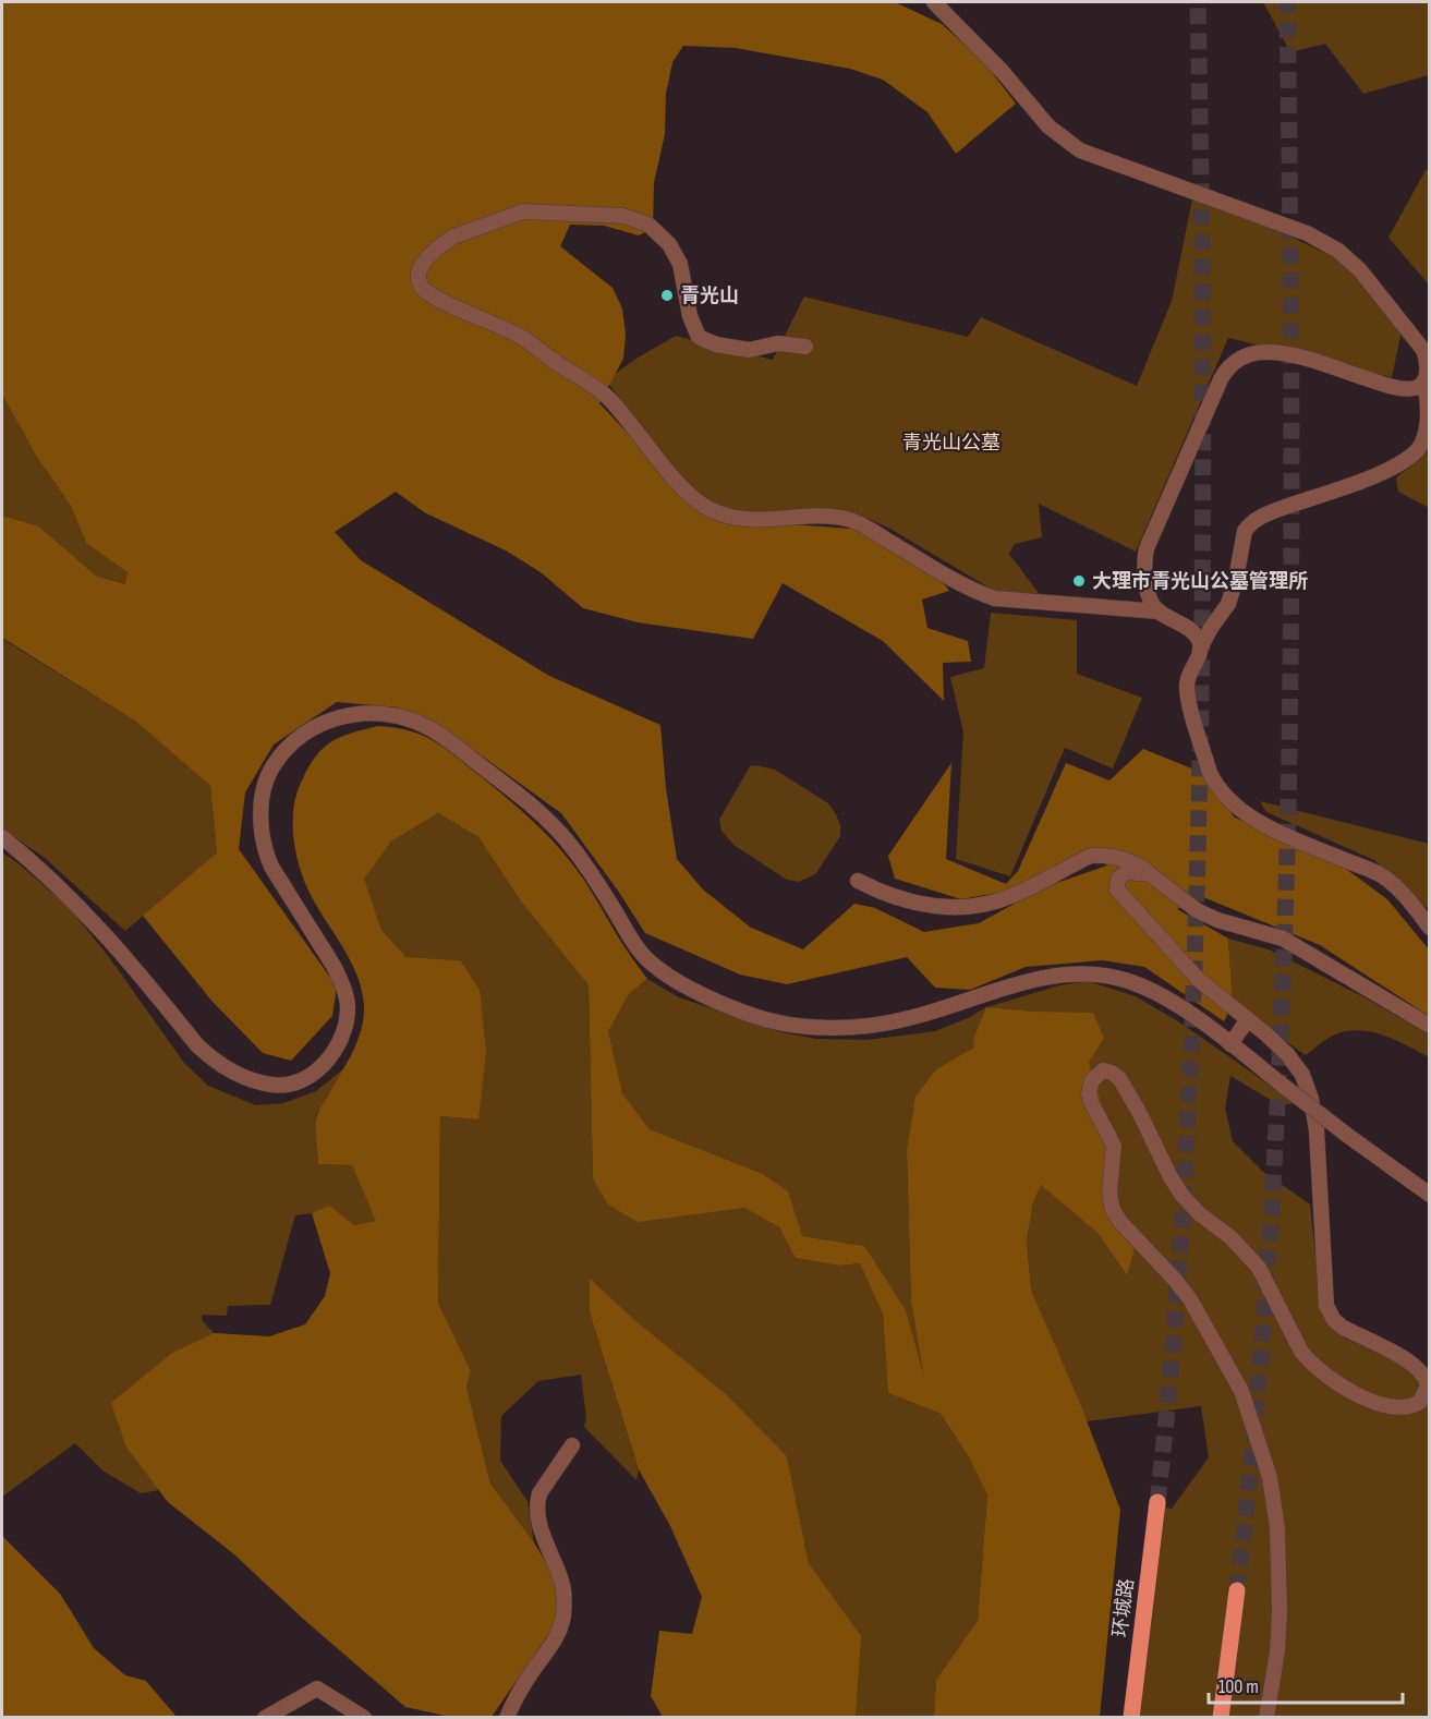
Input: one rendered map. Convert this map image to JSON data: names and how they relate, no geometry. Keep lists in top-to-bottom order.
{
  "streets": {
    "main road": ["环城路"]
  },
  "parks": ["青光山公墓"],
  "places": ["青光山", "大理市青光山公墓管理所"],
  "scale_bar": "100 m"
}
